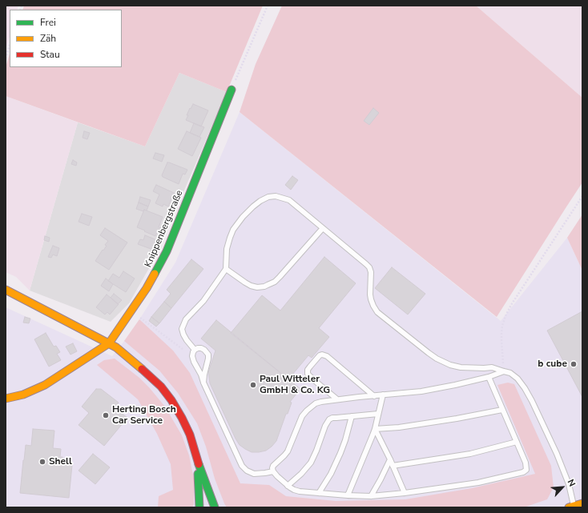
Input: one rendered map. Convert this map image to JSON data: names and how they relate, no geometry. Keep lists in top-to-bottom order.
{
  "streets": {
    "street": ["Knippenbergstraße"]
  },
  "places": [
    "b cube",
    "Paul Witteler GmbH & Co. KG",
    "Herting Bosch Car Service",
    "Shell"
  ],
  "legend": ["Frei", "Zäh", "Stau"],
  "north": "top right"
}
